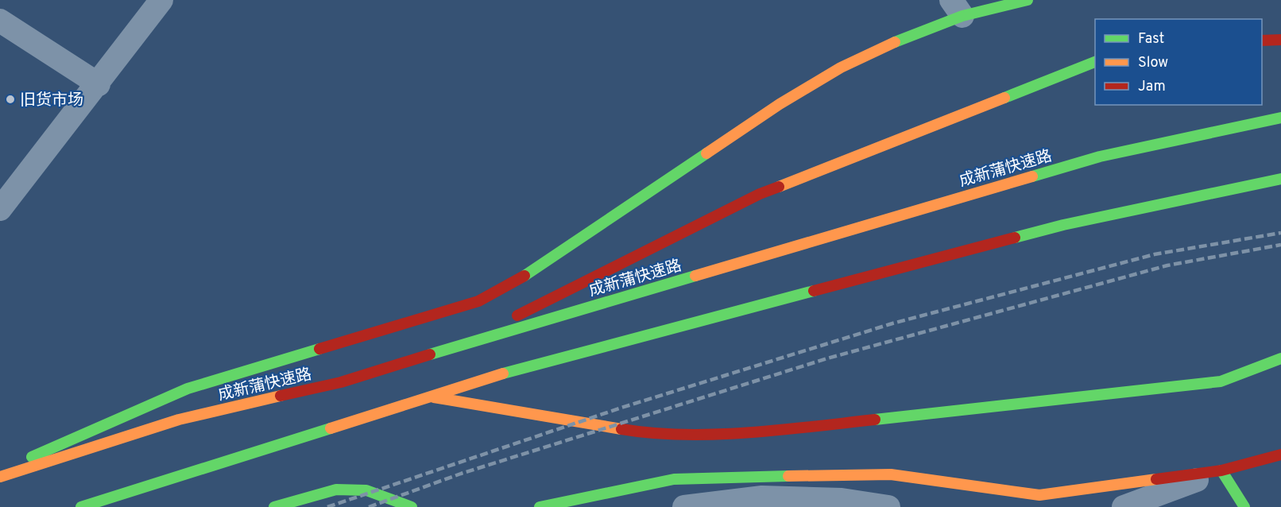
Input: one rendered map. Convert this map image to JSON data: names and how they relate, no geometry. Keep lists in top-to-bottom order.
{
  "streets": {
    "main road": ["成新蒲快速路"]
  },
  "places": ["旧货市场"],
  "legend": ["Fast", "Slow", "Jam"]
}
